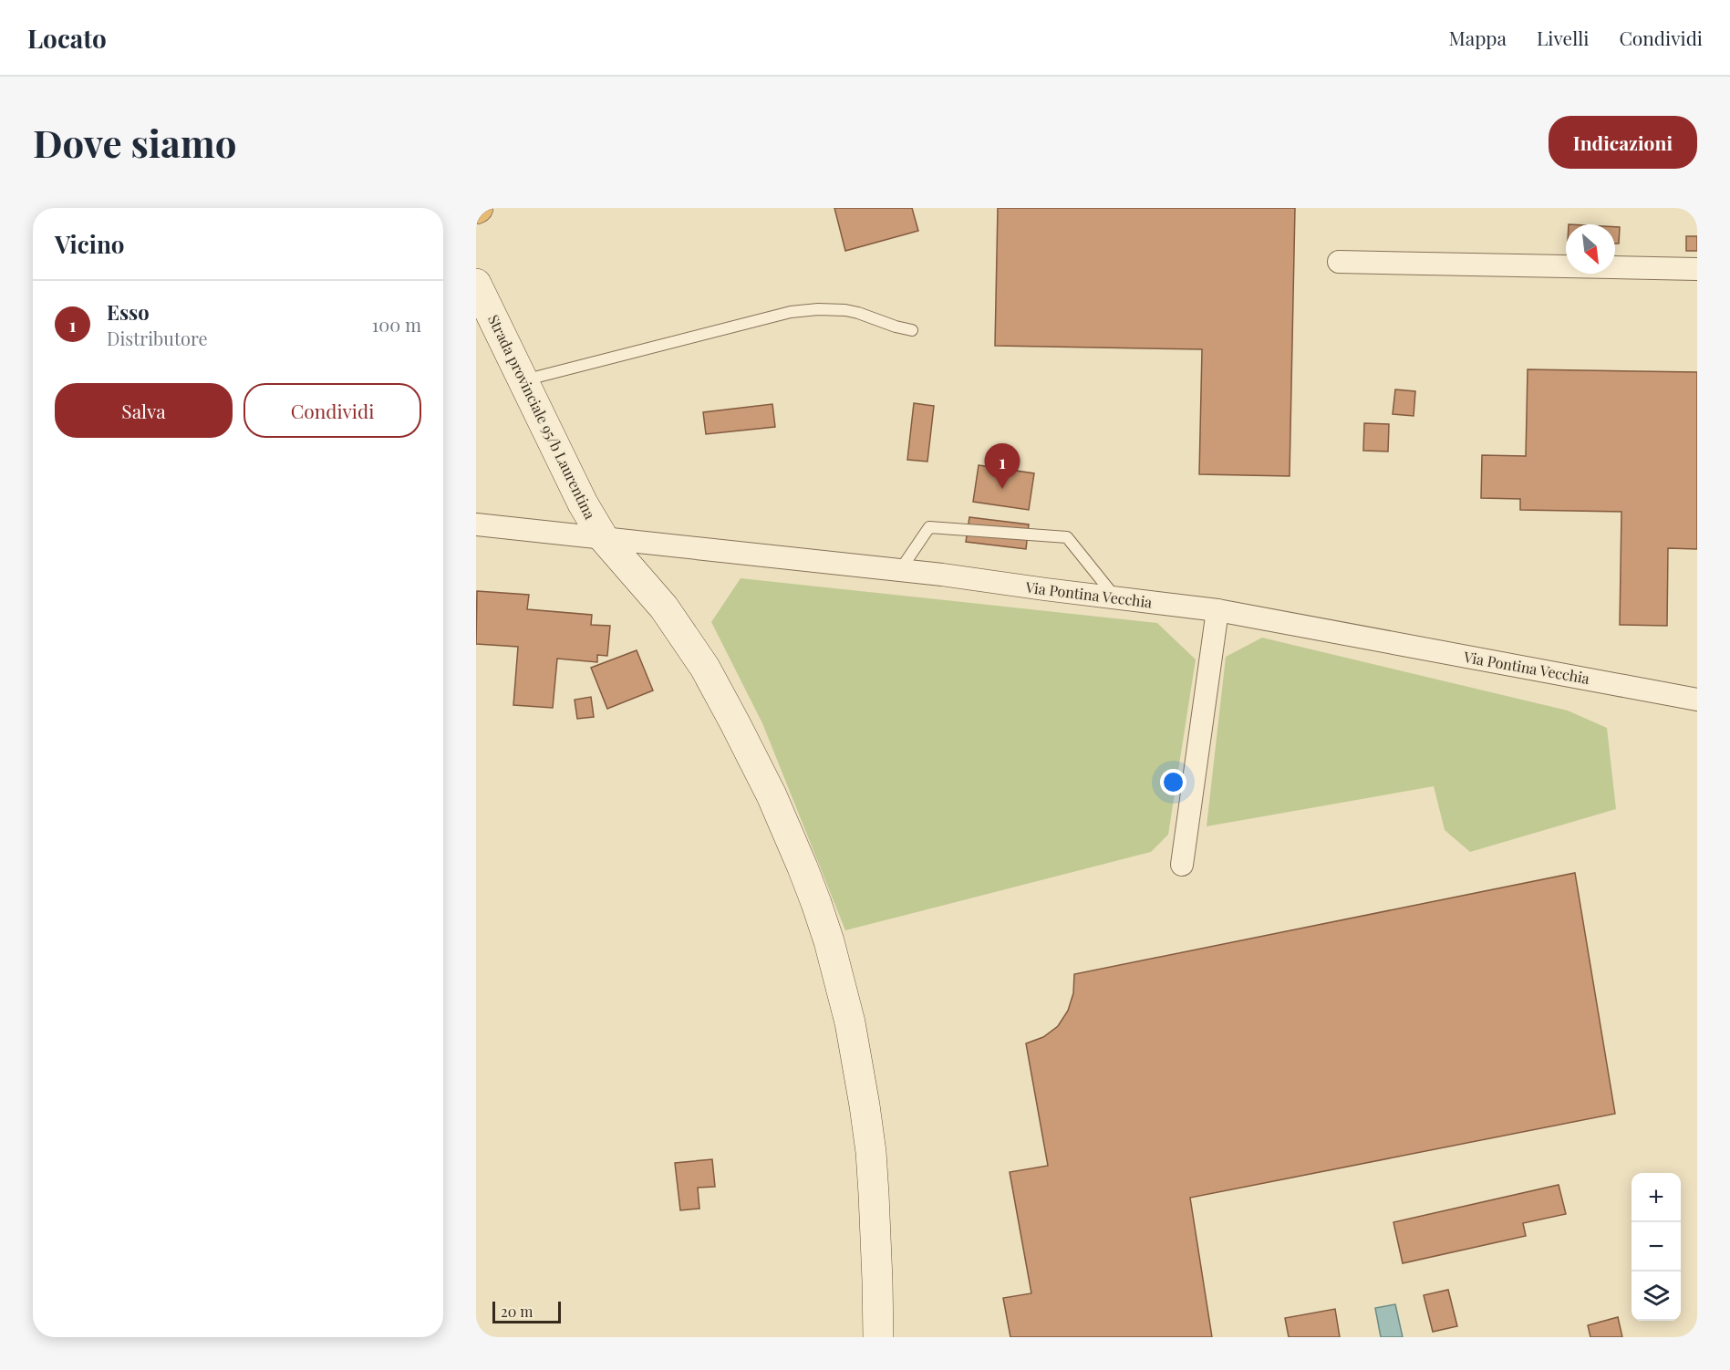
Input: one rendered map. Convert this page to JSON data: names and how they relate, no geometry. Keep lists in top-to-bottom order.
{
  "streets": {
    "main road": ["Strada provinciale 95/b Laurentina"],
    "street": ["Via Pontina Vecchia"]
  },
  "crossings": [
    ["Strada provinciale 95/b Laurentina", "Via Pontina Vecchia"]
  ],
  "scale_bar": "20 m",
  "north": "bottom right",
  "page": {
    "header": "Locato",
    "nav": ["Mappa", "Livelli", "Condividi"],
    "buttons": [
      "Indicazioni",
      ["Salva", "Condividi"]
    ],
    "title": "Dove siamo",
    "heading": "Vicino",
    "list": [
      {
        "mark": "1",
        "name": "Esso",
        "note": "Distributore",
        "value": "100 m"
      }
    ],
    "pins": "1",
    "map_buttons": ["+", "−"],
    "scale": "20 m"
  }
}
